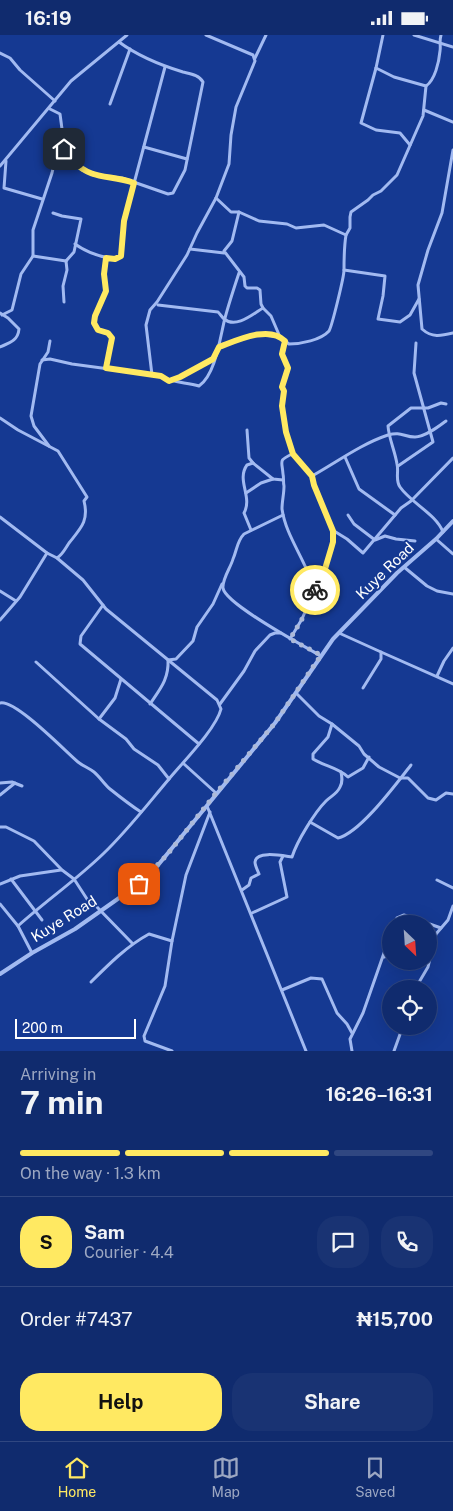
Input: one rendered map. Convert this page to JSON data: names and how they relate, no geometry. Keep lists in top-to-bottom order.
{
  "streets": {
    "street": ["Kuye Road"]
  },
  "scale_bar": "200 m",
  "north": "bottom right",
  "page": {
    "status": "16:19",
    "scale": "200 m",
    "heading": ["7 min", "Arriving in", "16:26–16:31"],
    "panel": [
      "Sam",
      "Courier · 4.4",
      "Order #7437",
      "₦15,700"
    ],
    "bar": "On the way · 1.3 km",
    "round": "S",
    "buttons": ["Help", "Share"],
    "tabs": ["Home", "Map", "Saved"]
  }
}
